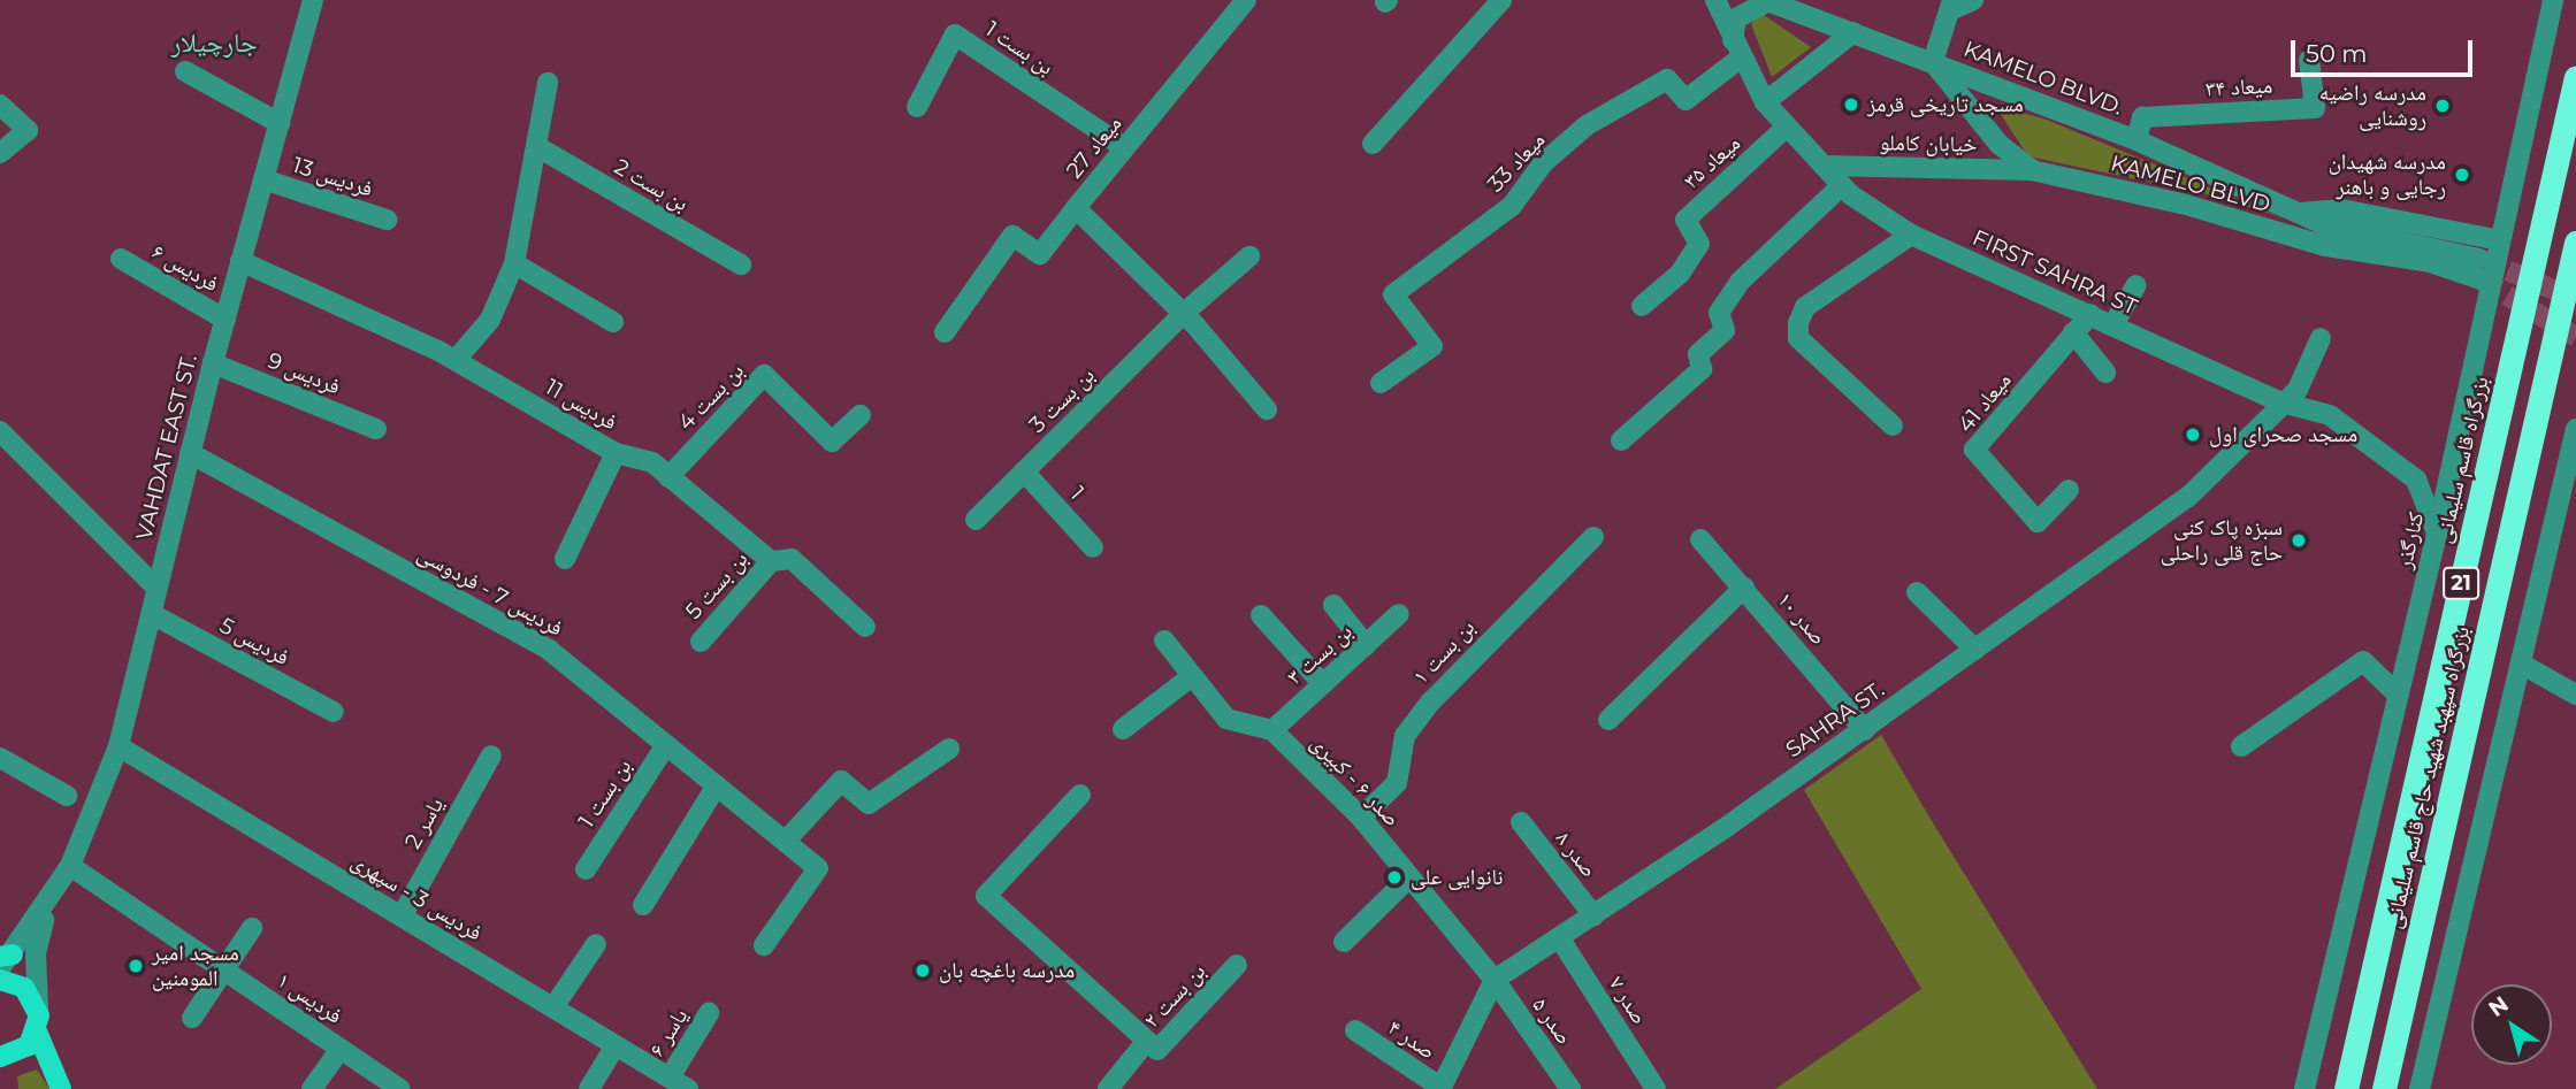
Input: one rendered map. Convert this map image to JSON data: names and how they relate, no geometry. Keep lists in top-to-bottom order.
{
  "streets": {
    "highway": ["بزرگراه قاسم سلیمانی", "21", "بزرگراه سپهبد شهید حاج قاسم سلیمانی"],
    "street": [
      "بن بست 1",
      "KAMELO BLVD.",
      "میعاد ۳۴",
      "خیابان کاملو",
      "میعاد 27",
      "میعاد 33",
      "میعاد ۳۵",
      "فردیس 13",
      "KAMELO BLVD",
      "بن بست 2",
      "فردیس ۶",
      "FIRST SAHRA ST",
      "فردیس 9",
      "بن بست 4",
      "بن بست 3",
      "میعاد 41",
      "فردیس 11",
      "VAHDAT EAST ST.",
      "1",
      "کنارگذر",
      "بن بست 5",
      "فردیس 7 - فردوسی",
      "صدر ۱۰",
      "فردیس 5",
      "بن بست ۱",
      "بن بست ۳",
      "SAHRA ST.",
      "صدر ۶ - کبیری",
      "یاسر 2",
      "صدر ۸",
      "فردیس 3 - سپهری",
      "بن بست ۲",
      "فردیس ۱",
      "صدر ۷",
      "صدر ۵",
      "یاسر ۶",
      "صدر ۴"
    ]
  },
  "crossings": [
    ["بن بست 1", "میعاد 27"],
    ["بن بست 1", "فردیس 7 - فردوسی"],
    ["KAMELO BLVD.", "میعاد ۳۴"],
    ["KAMELO BLVD.", "KAMELO BLVD"],
    ["میعاد ۳۴", "KAMELO BLVD"],
    ["خیابان کاملو", "KAMELO BLVD"],
    ["خیابان کاملو", "FIRST SAHRA ST"],
    ["میعاد 27", "بن بست 3"],
    ["میعاد 33", "FIRST SAHRA ST"],
    ["میعاد ۳۵", "FIRST SAHRA ST"],
    ["فردیس 13", "VAHDAT EAST ST."],
    ["KAMELO BLVD", "کنارگذر"],
    ["فردیس ۶", "VAHDAT EAST ST."],
    ["FIRST SAHRA ST", "میعاد 41"],
    ["FIRST SAHRA ST", "کنارگذر"],
    ["FIRST SAHRA ST", "SAHRA ST."],
    ["فردیس 9", "VAHDAT EAST ST."],
    ["بن بست 4", "فردیس 11"],
    ["بن بست 3", "1"],
    ["فردیس 11", "VAHDAT EAST ST."],
    ["فردیس 11", "بن بست 5"],
    ["VAHDAT EAST ST.", "فردیس 7 - فردوسی"],
    ["VAHDAT EAST ST.", "فردیس 5"],
    ["VAHDAT EAST ST.", "فردیس 3 - سپهری"],
    ["VAHDAT EAST ST.", "فردیس ۱"],
    ["صدر ۱۰", "SAHRA ST."],
    ["بن بست ۱", "صدر ۶ - کبیری"],
    ["بن بست ۳", "صدر ۶ - کبیری"],
    ["SAHRA ST.", "صدر ۶ - کبیری"],
    ["SAHRA ST.", "صدر ۸"],
    ["SAHRA ST.", "صدر ۷"],
    ["SAHRA ST.", "صدر ۵"],
    ["صدر ۶ - کبیری", "صدر ۵"],
    ["یاسر 2", "فردیس 3 - سپهری"],
    ["فردیس 3 - سپهری", "یاسر ۶"]
  ],
  "districts": ["جارچیلار"],
  "places": [
    "مسجد تاریخی قرمز",
    "مدرسه راضیه روشنایی",
    "مدرسه شهیدان رجایی و باهنر",
    "مسجد صحرای اول",
    "سبزه پاک کنی حاج قلی راحلی",
    "نانوایی علی",
    "مسجد امیر المومنین",
    "مدرسه باغچه بان"
  ],
  "scale_bar": "50 m",
  "north": "top left"
}
